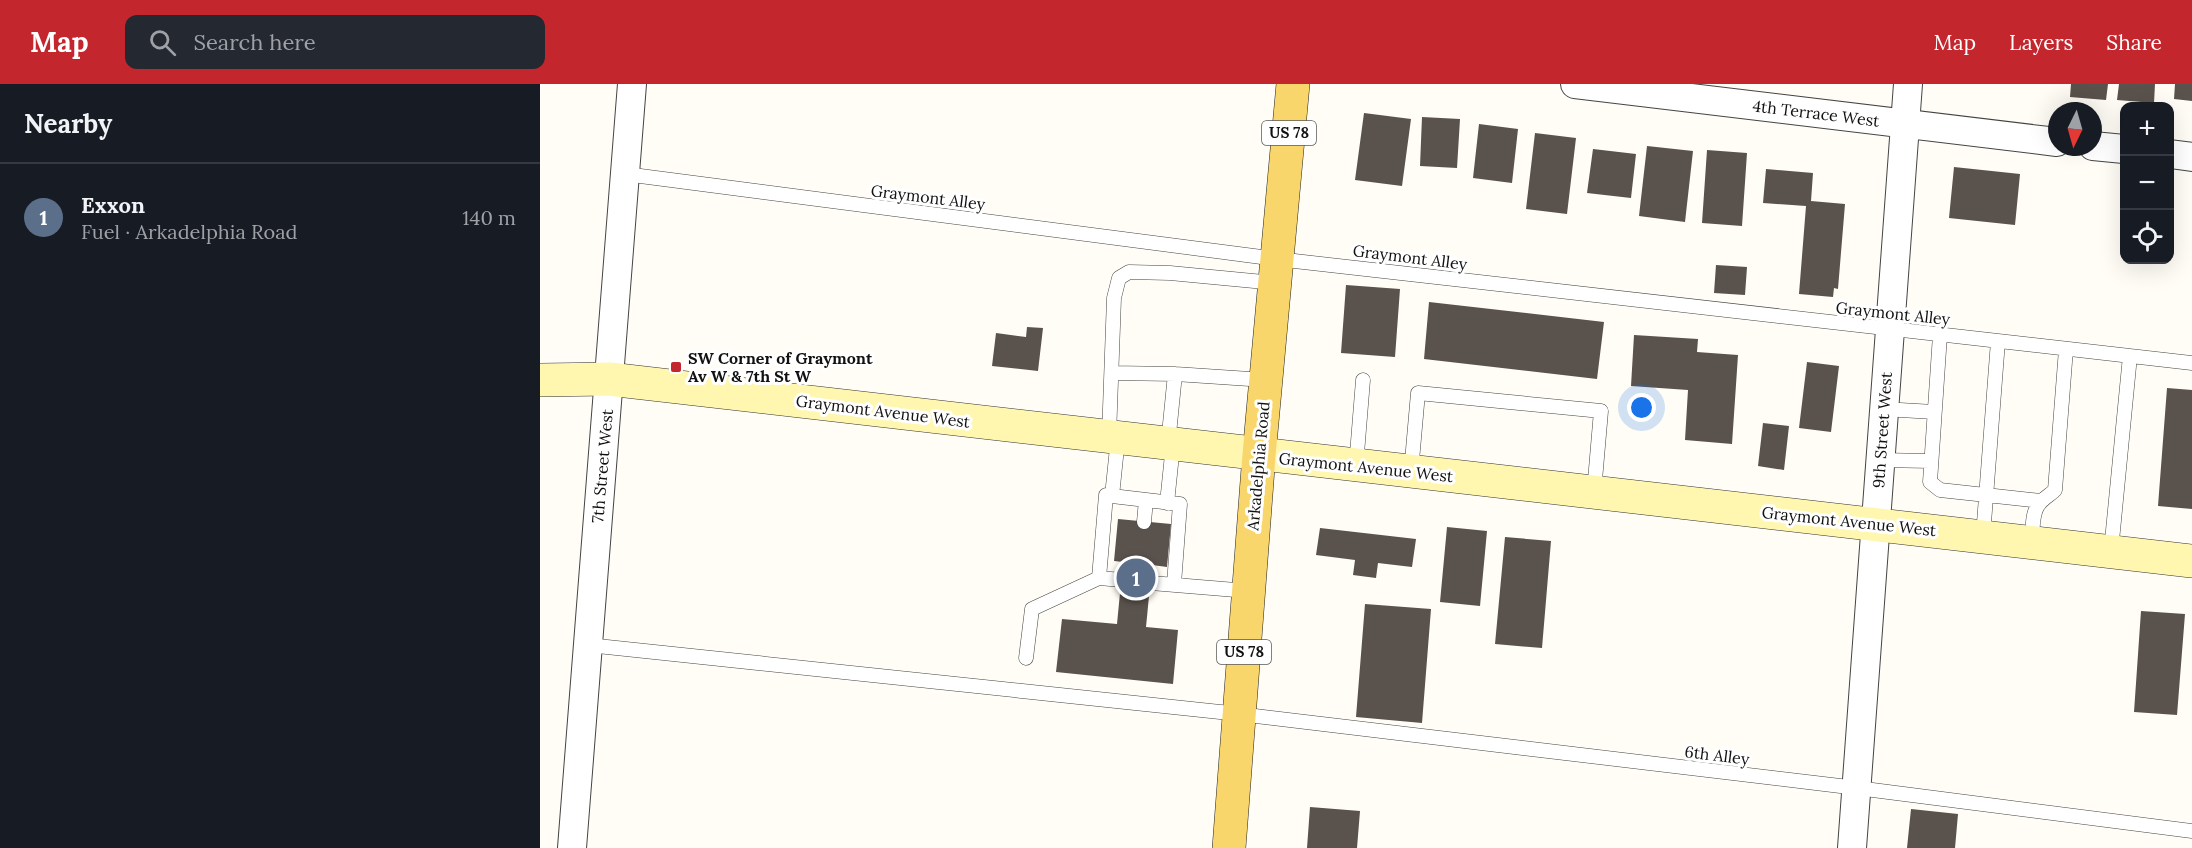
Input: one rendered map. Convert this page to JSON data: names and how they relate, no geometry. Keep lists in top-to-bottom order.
{
  "streets": {
    "main road": ["US 78", "Graymont Avenue West", "Arkadelphia Road"],
    "street": ["4th Terrace West", "9th Street West", "7th Street West"],
    "lane": ["Graymont Alley", "6th Alley"]
  },
  "crossings": [
    ["4th Terrace West", "9th Street West"],
    ["Graymont Alley", "9th Street West"],
    ["Graymont Alley", "7th Street West"],
    ["Graymont Alley", "Arkadelphia Road"],
    ["Graymont Avenue West", "9th Street West"],
    ["Graymont Avenue West", "7th Street West"],
    ["Graymont Avenue West", "Arkadelphia Road"],
    ["9th Street West", "6th Alley"],
    ["7th Street West", "6th Alley"],
    ["Arkadelphia Road", "6th Alley"]
  ],
  "places": {
    "transit": ["SW Corner of Graymont Av W & 7th St W"]
  },
  "north": "bottom",
  "page": {
    "header": "Map",
    "search": "Search here",
    "nav": ["Map", "Layers", "Share"],
    "heading": "Nearby",
    "map_buttons": ["+", "−"],
    "list": [
      {
        "mark": "1",
        "name": "Exxon",
        "note": "Fuel · Arkadelphia Road",
        "value": "140 m"
      }
    ],
    "pins": "1"
  }
}
